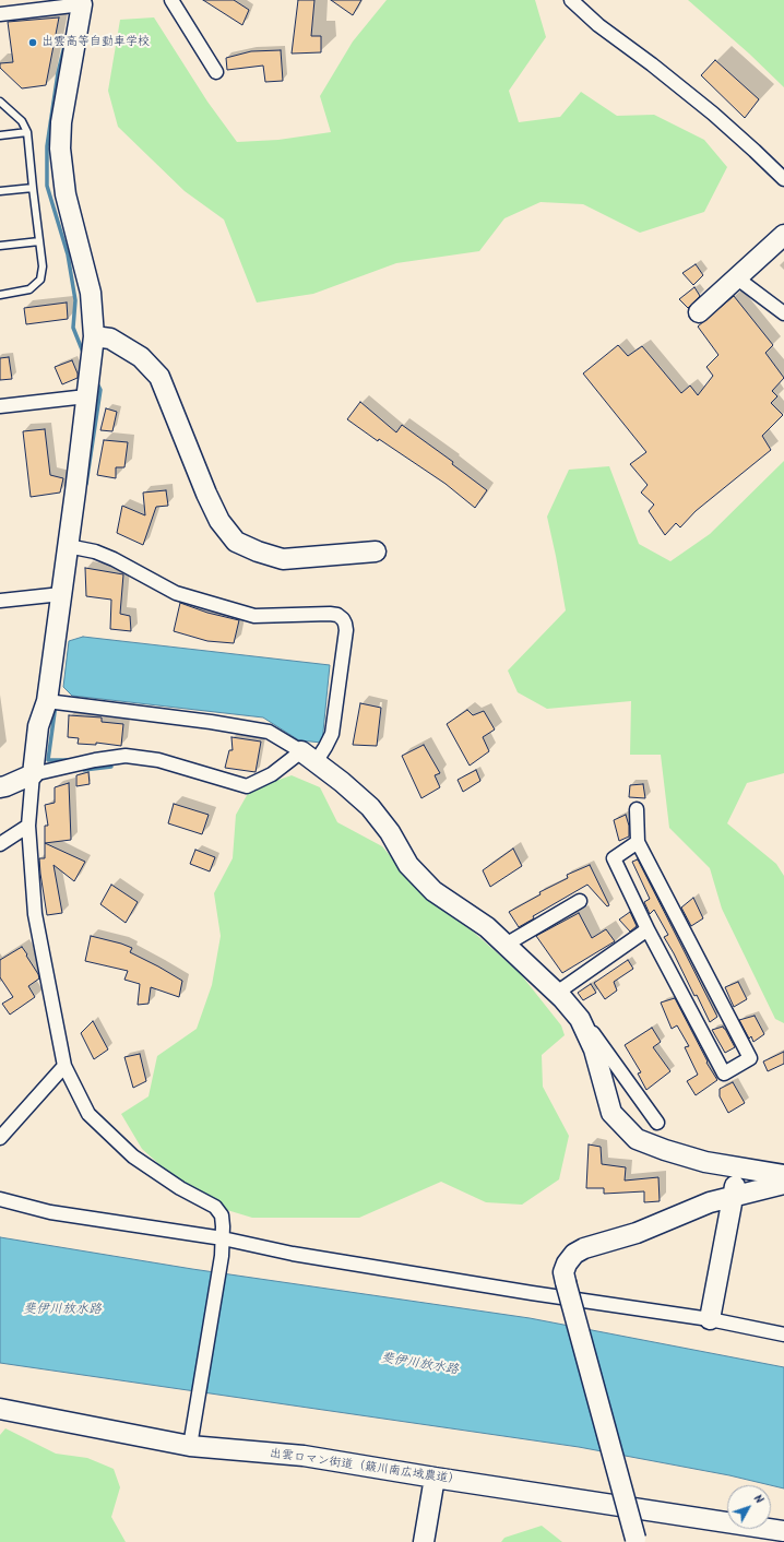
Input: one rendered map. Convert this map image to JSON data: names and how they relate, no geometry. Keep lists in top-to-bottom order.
{
  "streets": {
    "street": ["出雲ロマン街道（簸川南広域農道）"]
  },
  "water": ["斐伊川放水路"],
  "places": ["出雲高等自動車学校"],
  "north": "top right"
}
